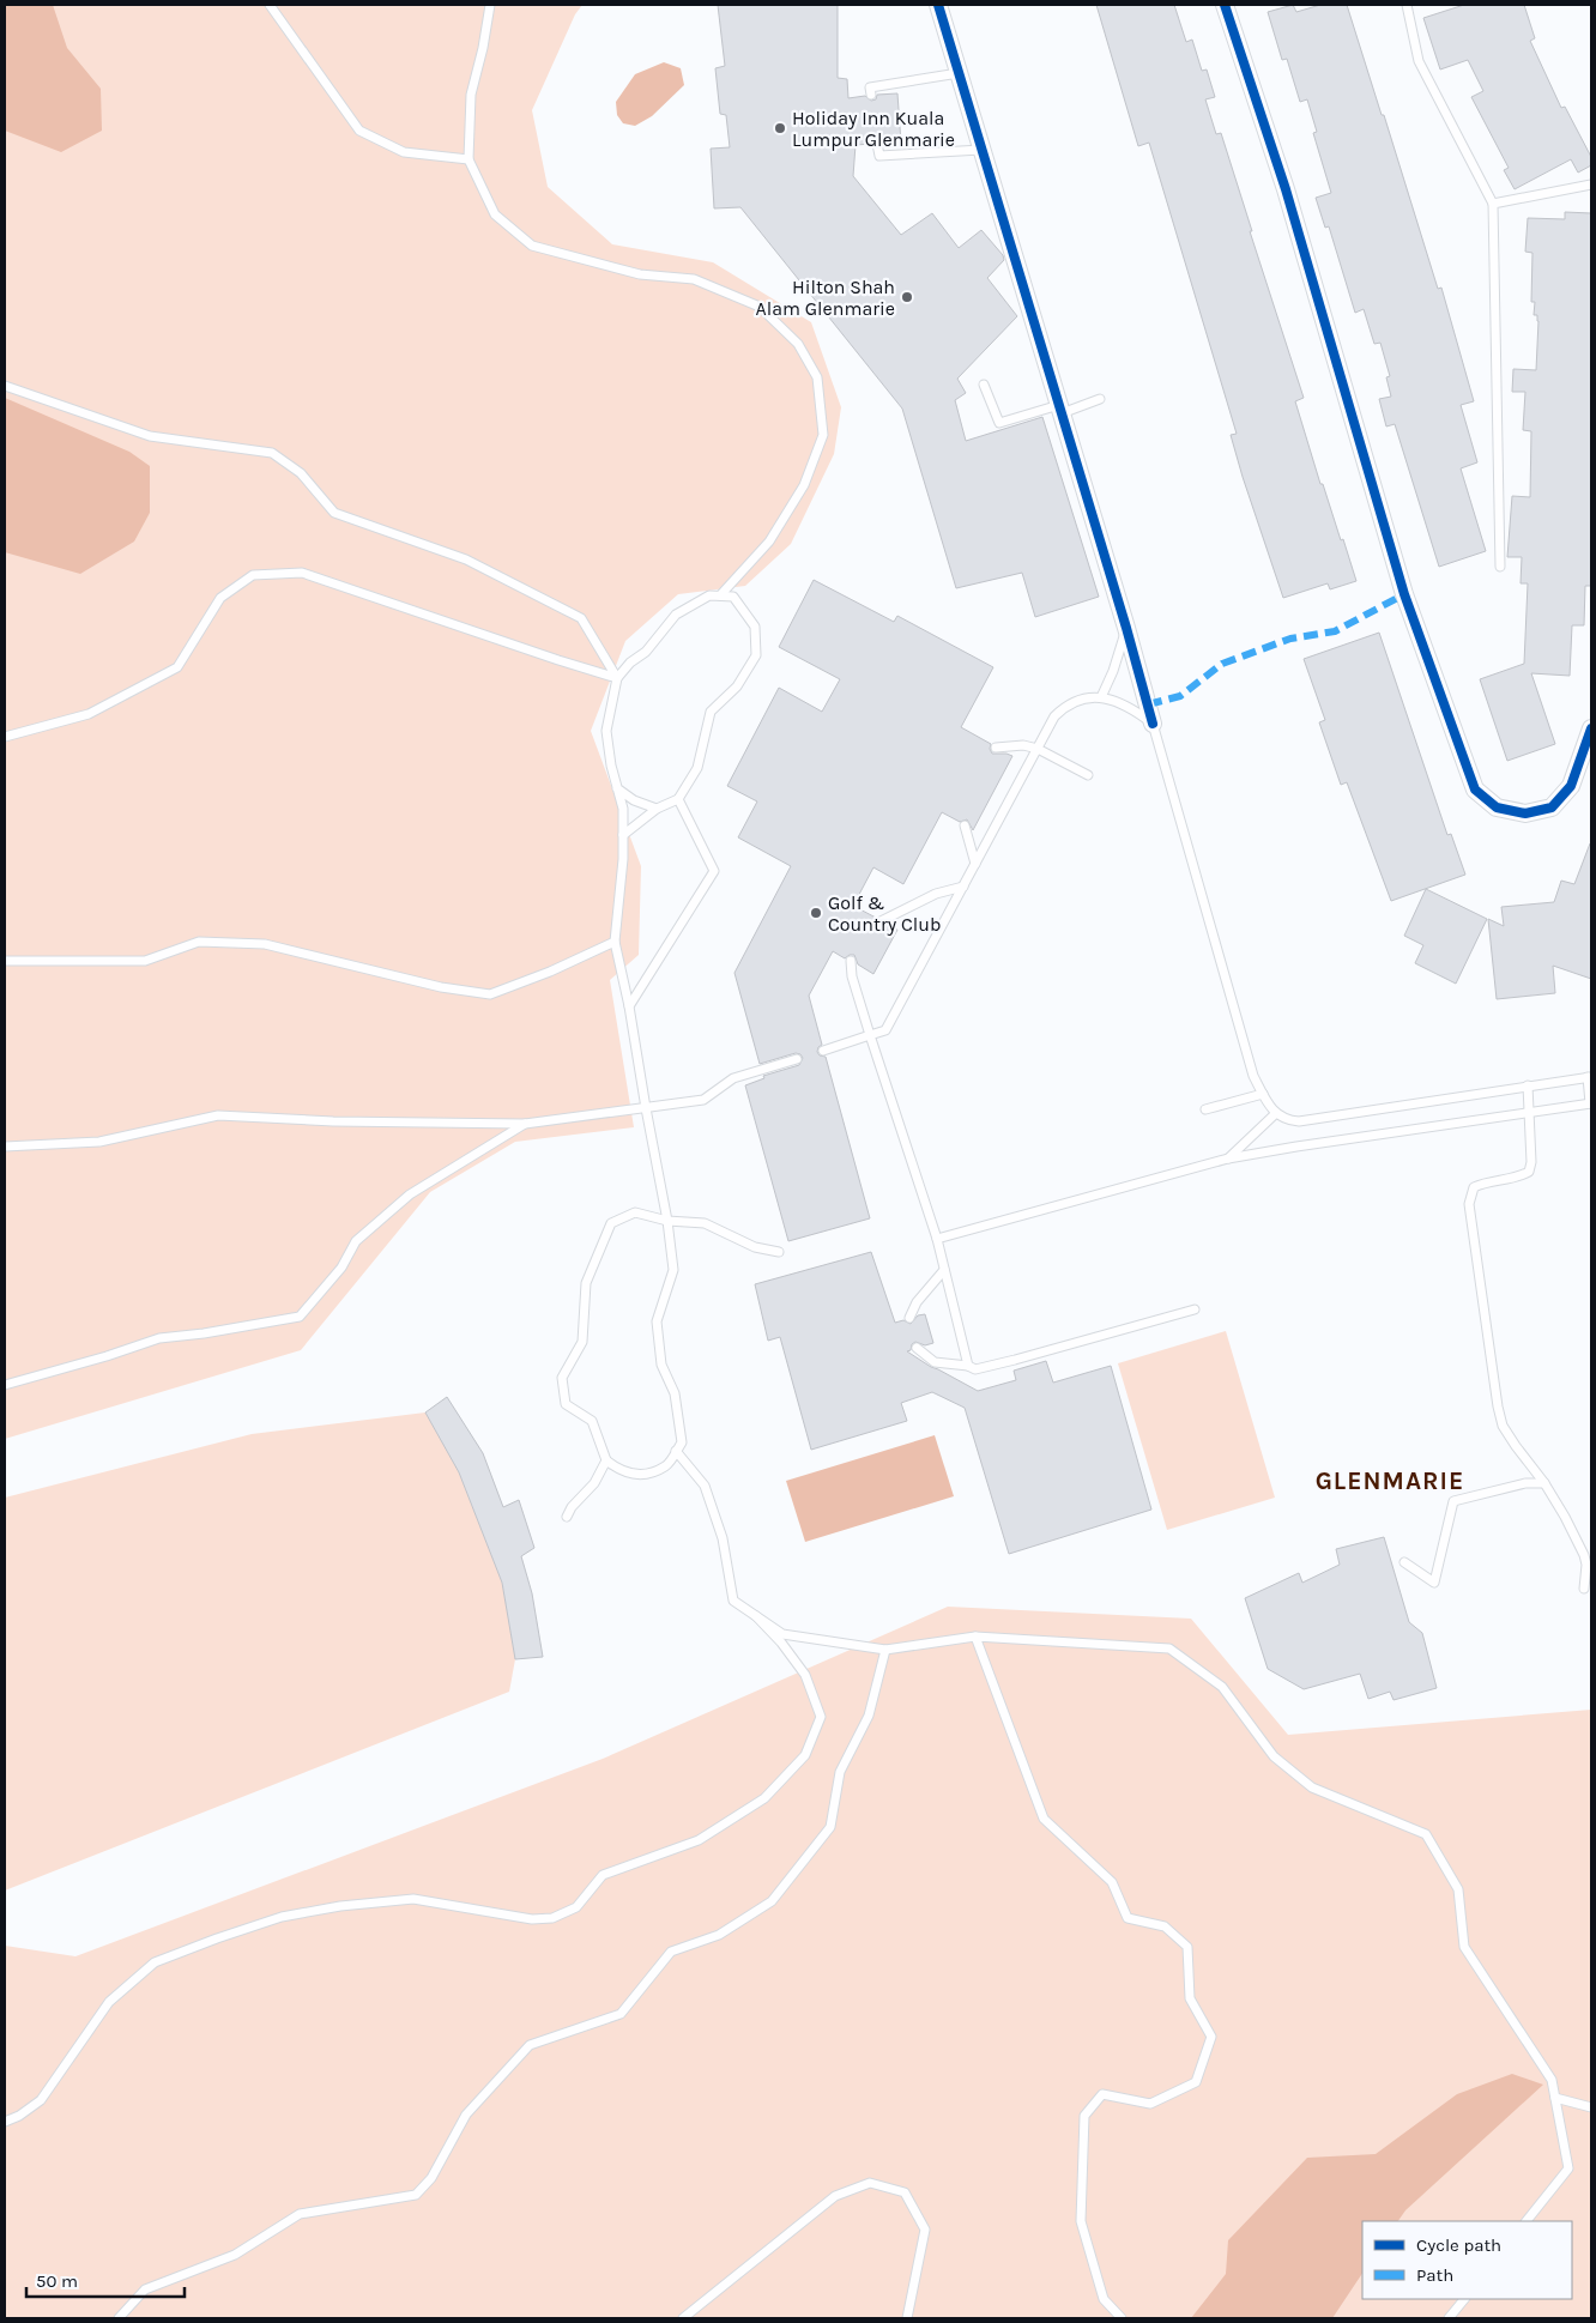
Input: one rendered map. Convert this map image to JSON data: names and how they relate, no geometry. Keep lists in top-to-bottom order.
{
  "districts": ["GLENMARIE"],
  "places": ["Holiday Inn Kuala Lumpur Glenmarie", "Hilton Shah Alam Glenmarie", "Golf & Country Club"],
  "legend": ["Cycle path", "Path"],
  "scale_bar": "50 m"
}
